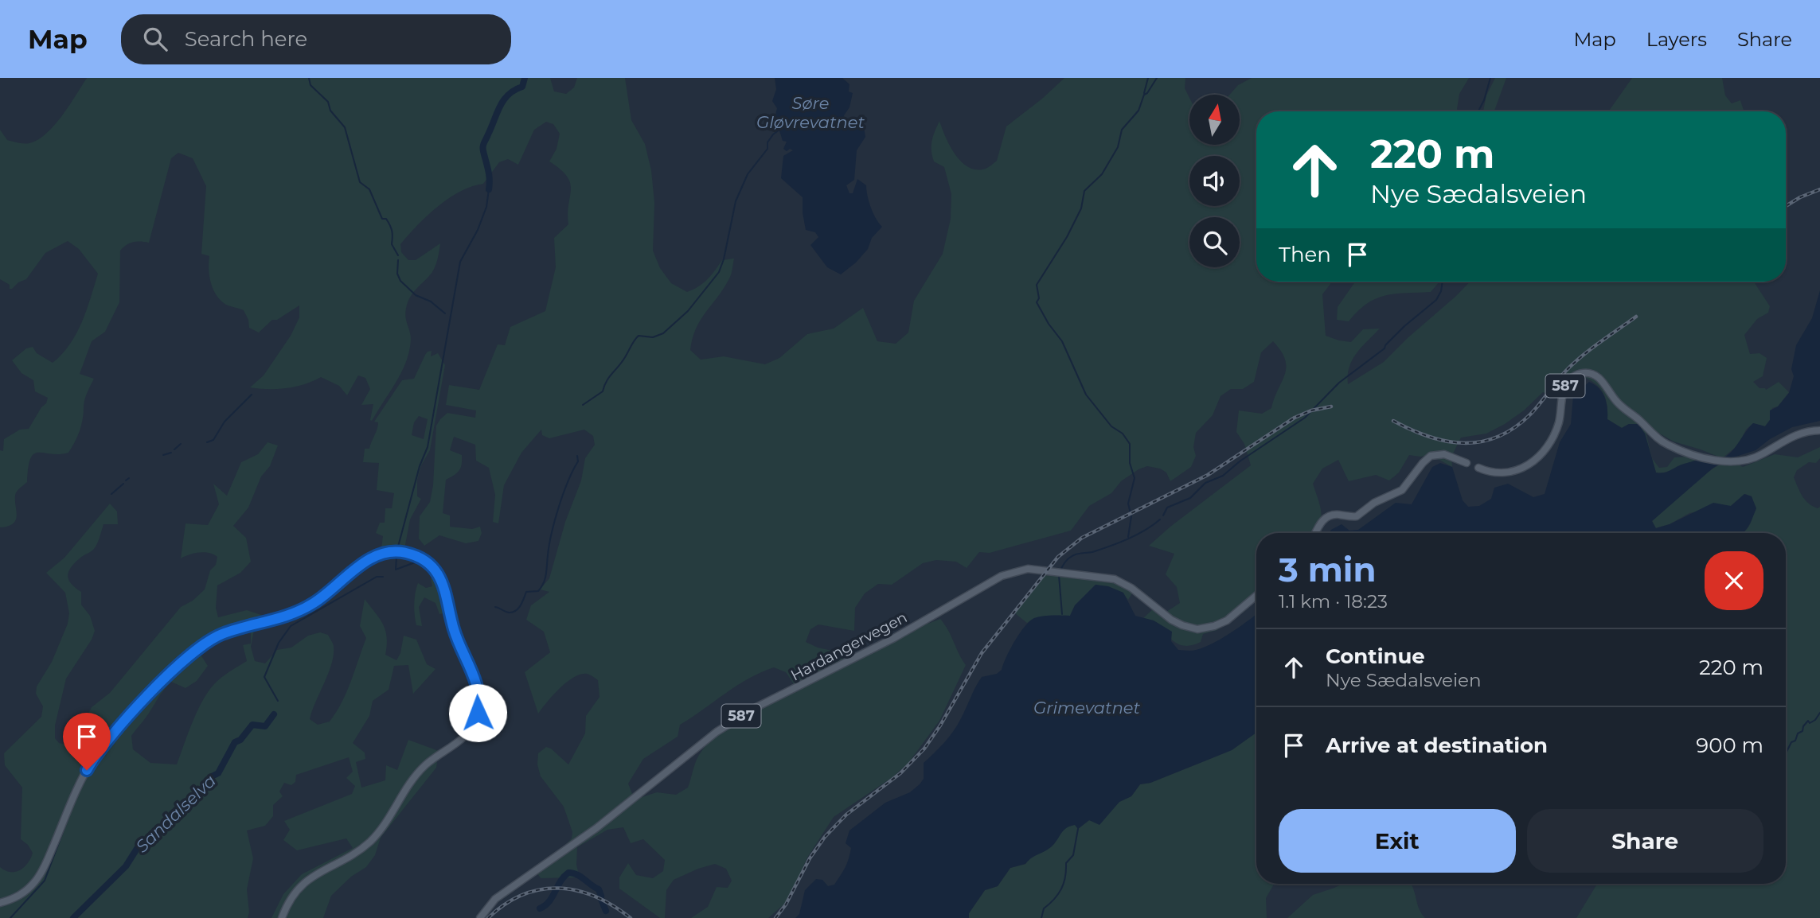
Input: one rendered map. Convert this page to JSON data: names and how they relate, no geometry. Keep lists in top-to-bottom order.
{
  "streets": {
    "main road": ["587", "Hardangervegen"]
  },
  "water": ["Søre Gløvrevatnet", "Grimevatnet", "Sandalselva"],
  "north": "top",
  "page": {
    "header": "Map",
    "search": "Search here",
    "nav": ["Map", "Layers", "Share"],
    "turn": ["220 m", "Nye Sædalsveien"],
    "then": "Then",
    "heading": ["3 min", "1.1 km · 18:23"],
    "list": [
      {
        "name": "Continue",
        "note": "Nye Sædalsveien",
        "value": "220 m"
      },
      {
        "name": "Arrive at destination",
        "value": "900 m"
      }
    ],
    "buttons": ["Exit", "Share"]
  }
}
